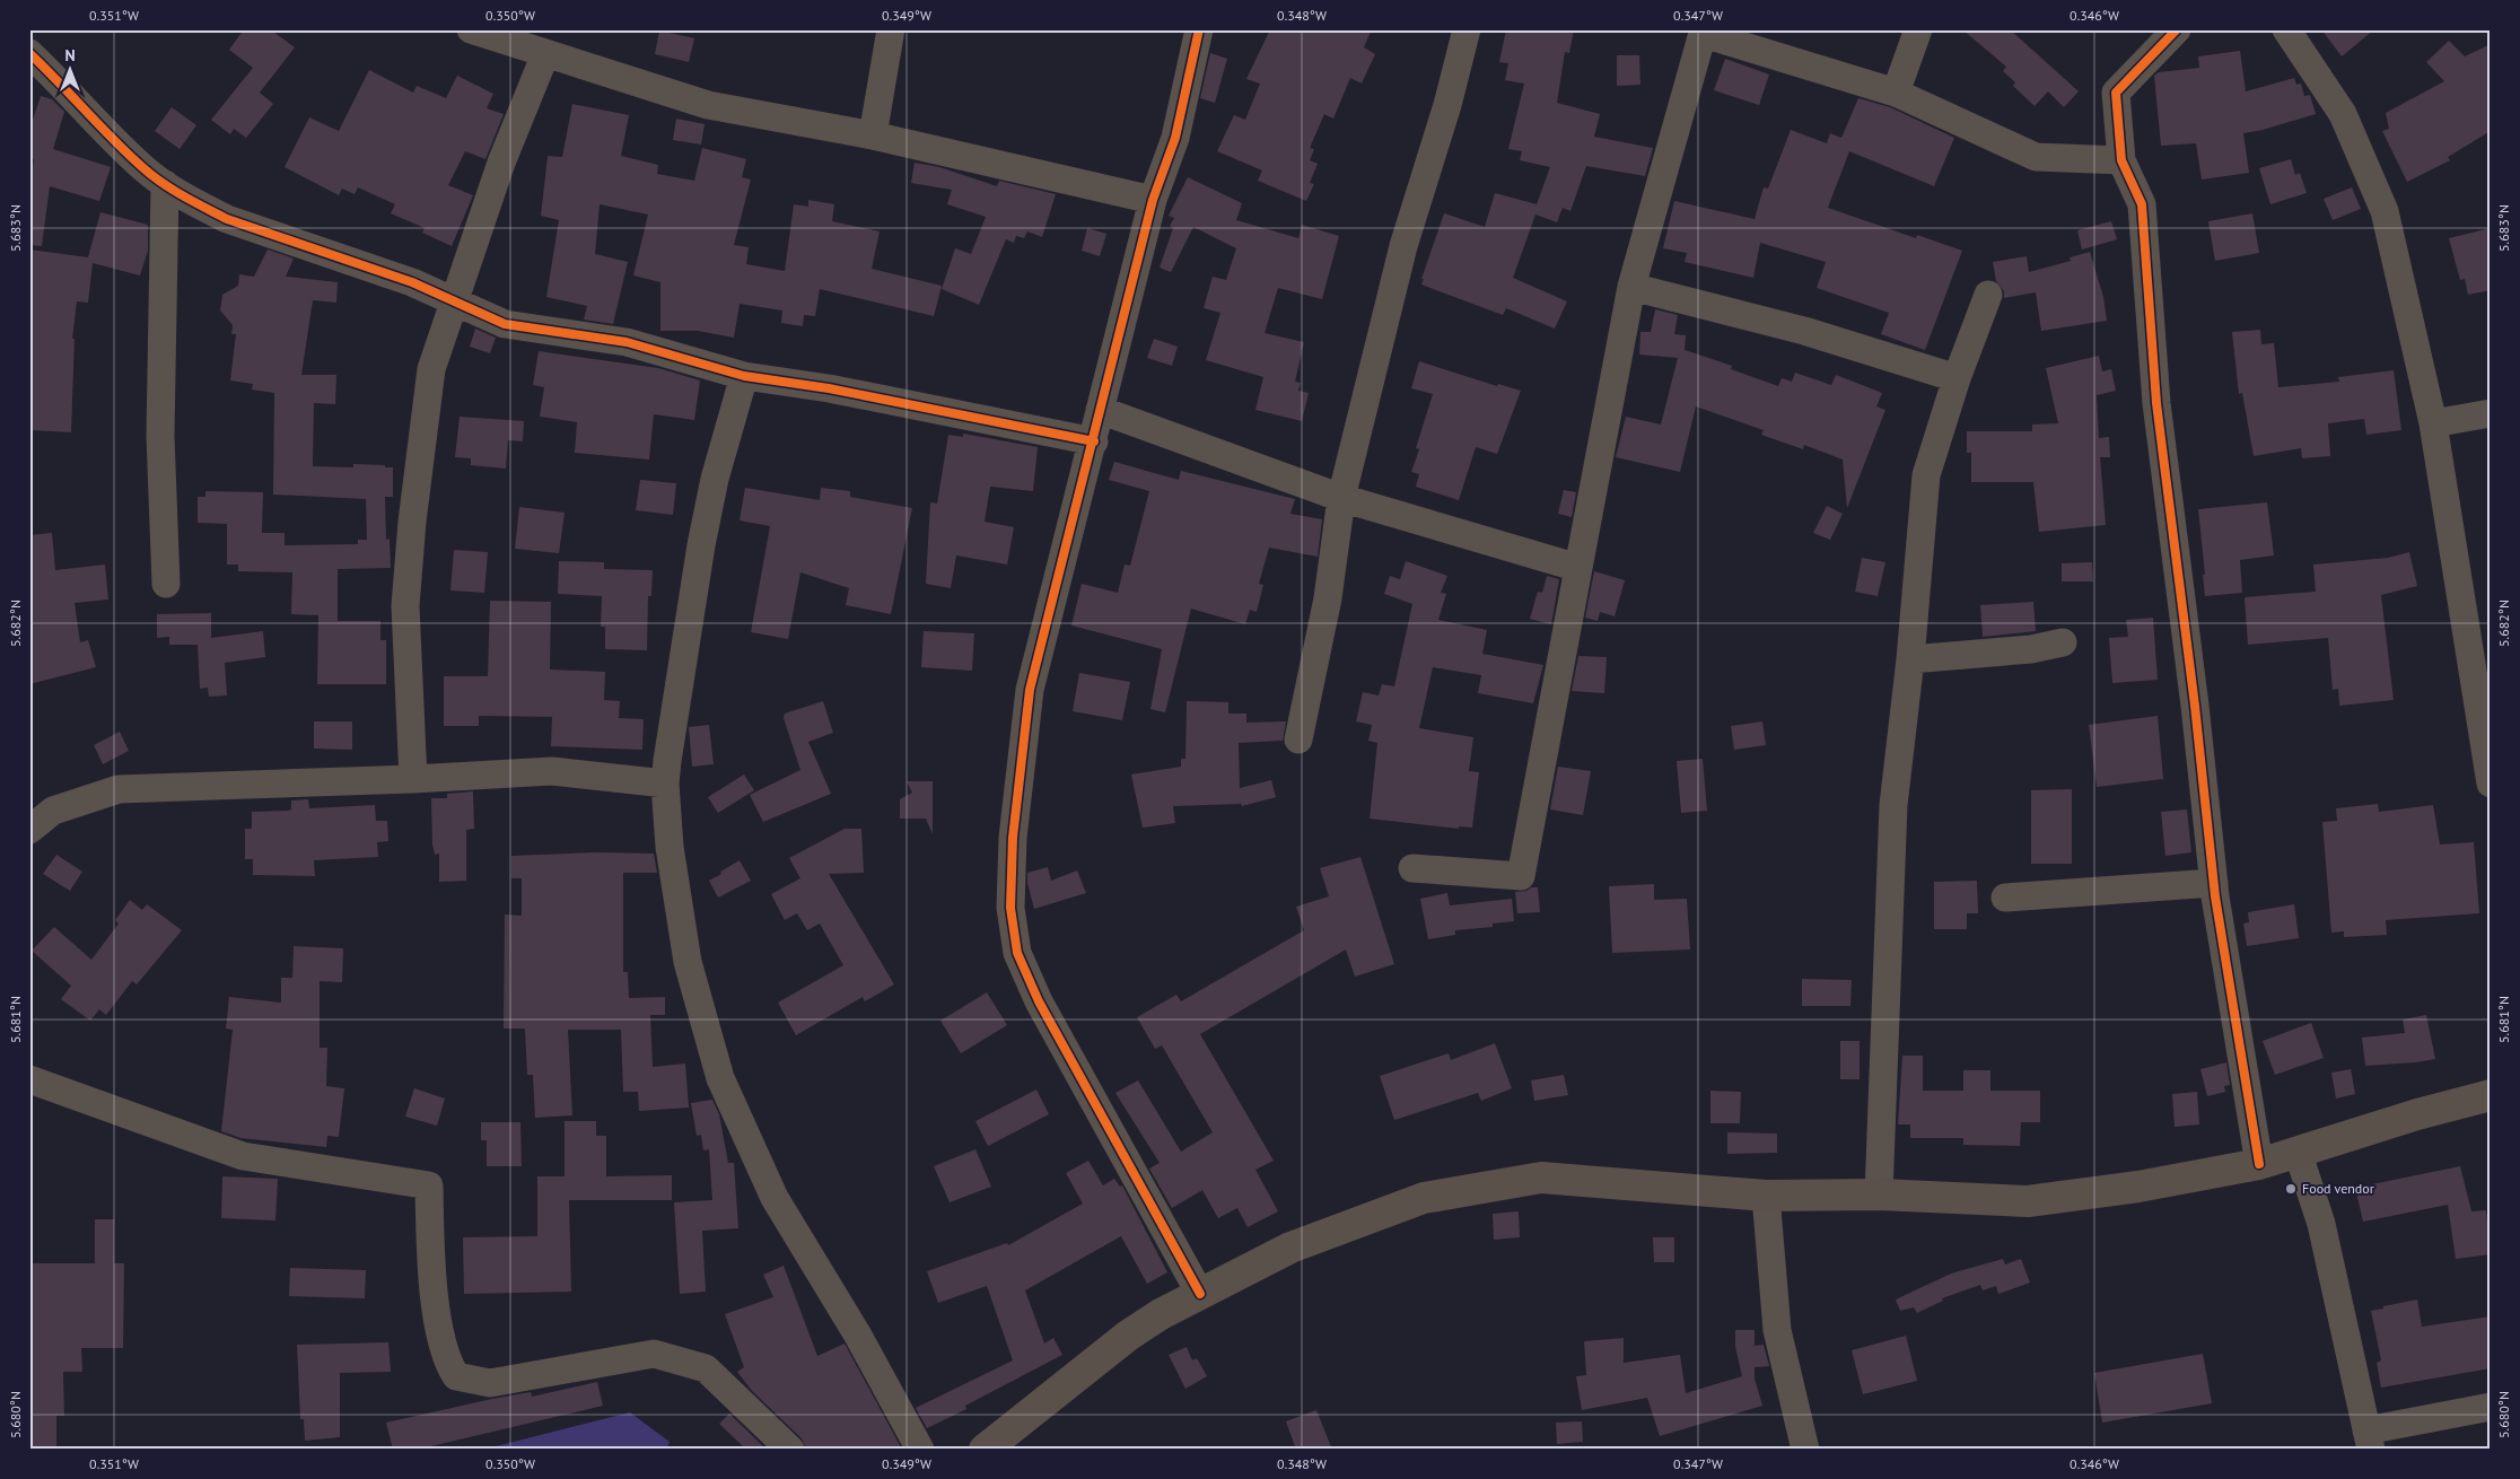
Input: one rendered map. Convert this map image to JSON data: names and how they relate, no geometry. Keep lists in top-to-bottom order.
{
  "places": ["Food vendor"],
  "north": "top",
  "coordinates": [
    "0.351°W",
    "0.350°W",
    "0.349°W",
    "0.348°W",
    "0.347°W",
    "0.346°W",
    "5.683°N",
    "5.682°N",
    "5.681°N",
    "5.680°N"
  ]
}
